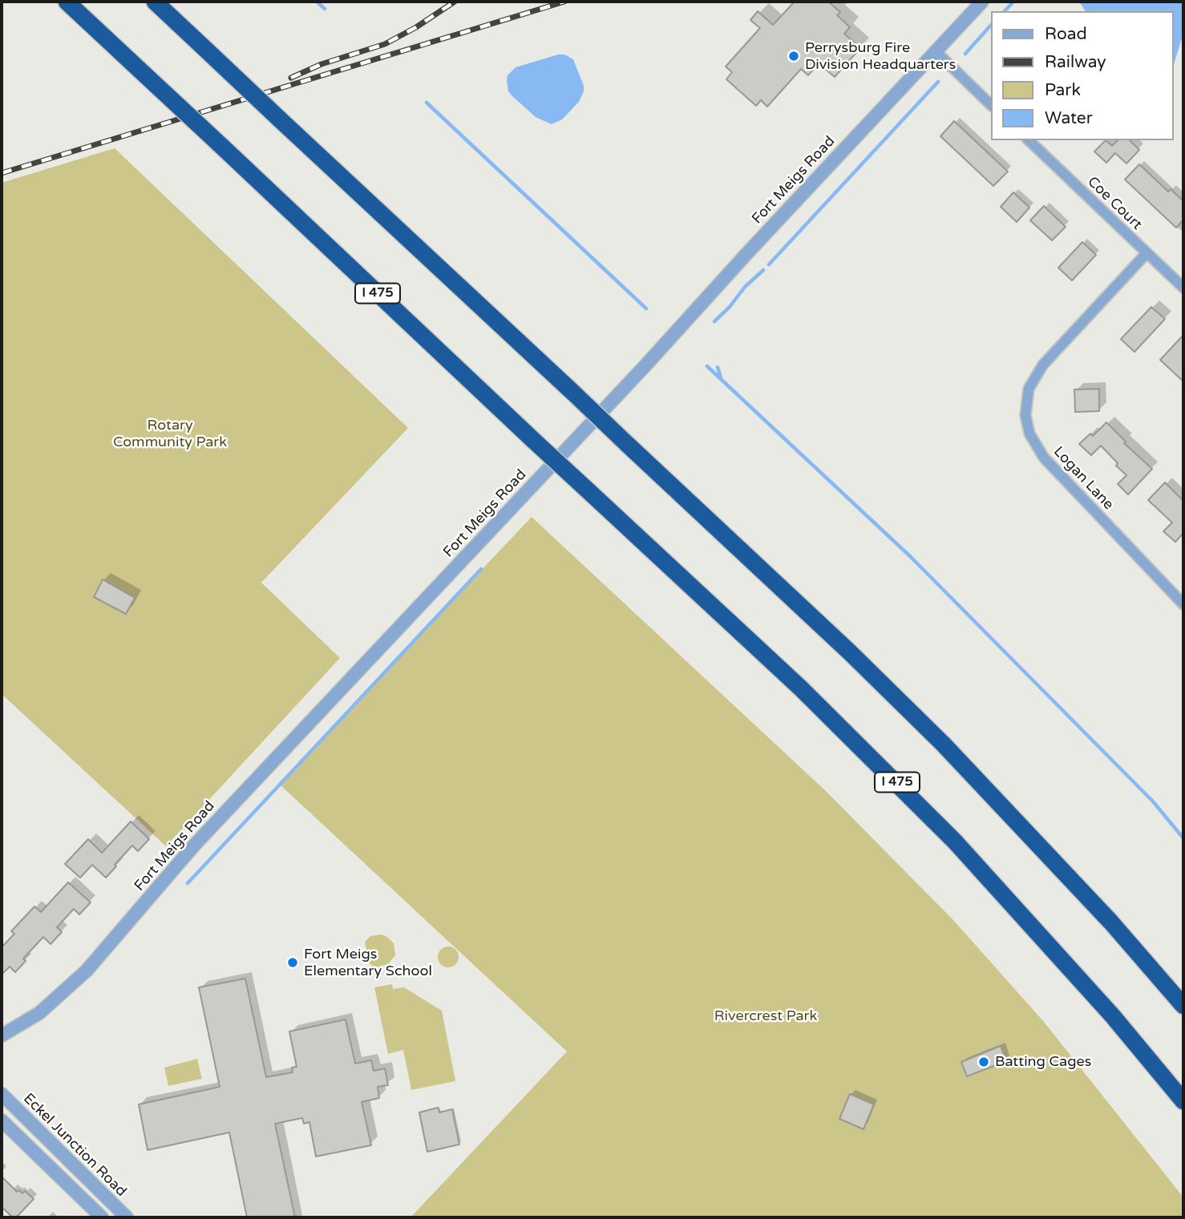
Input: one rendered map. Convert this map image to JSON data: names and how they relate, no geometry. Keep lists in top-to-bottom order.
{
  "streets": {
    "highway": ["I 475"],
    "street": [
      "Fort Meigs Road",
      "Coe Court",
      "Logan Lane",
      "Eckel Junction Road"
    ]
  },
  "crossings": [
    ["Coe Court", "Logan Lane"]
  ],
  "parks": ["Rotary Community Park", "Rivercrest Park"],
  "places": ["Perrysburg Fire Division Headquarters", "Fort Meigs Elementary School", "Batting Cages"],
  "legend": [
    "Road",
    "Railway",
    "Park",
    "Water"
  ]
}
